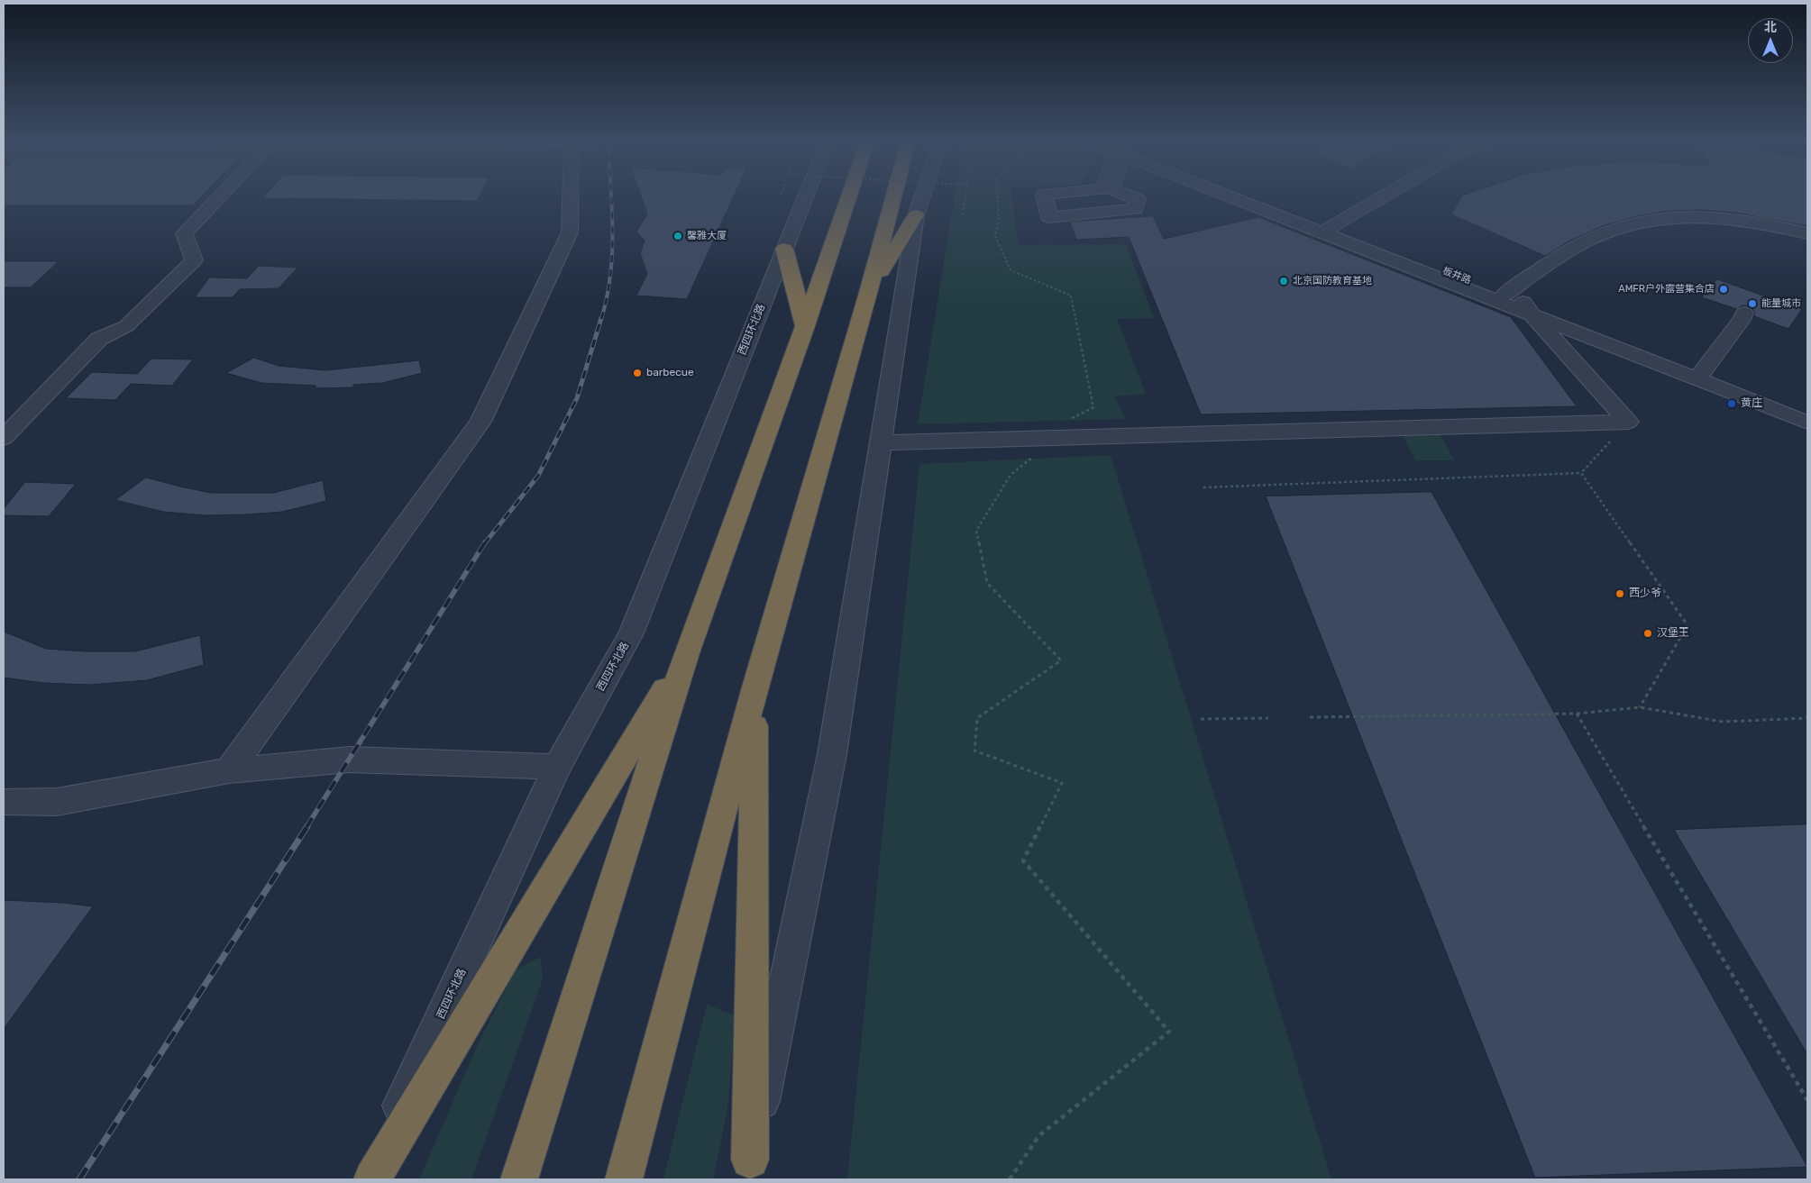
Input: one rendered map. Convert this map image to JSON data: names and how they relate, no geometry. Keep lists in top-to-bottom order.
{
  "streets": {
    "street": ["板井路", "西四环北路"]
  },
  "places": [
    "馨雅大厦",
    "北京国防教育基地",
    "AMFR户外露营集合店",
    "能量城市",
    "barbecue",
    "黄庄",
    "西少爷",
    "汉堡王"
  ],
  "north": "top"
}
